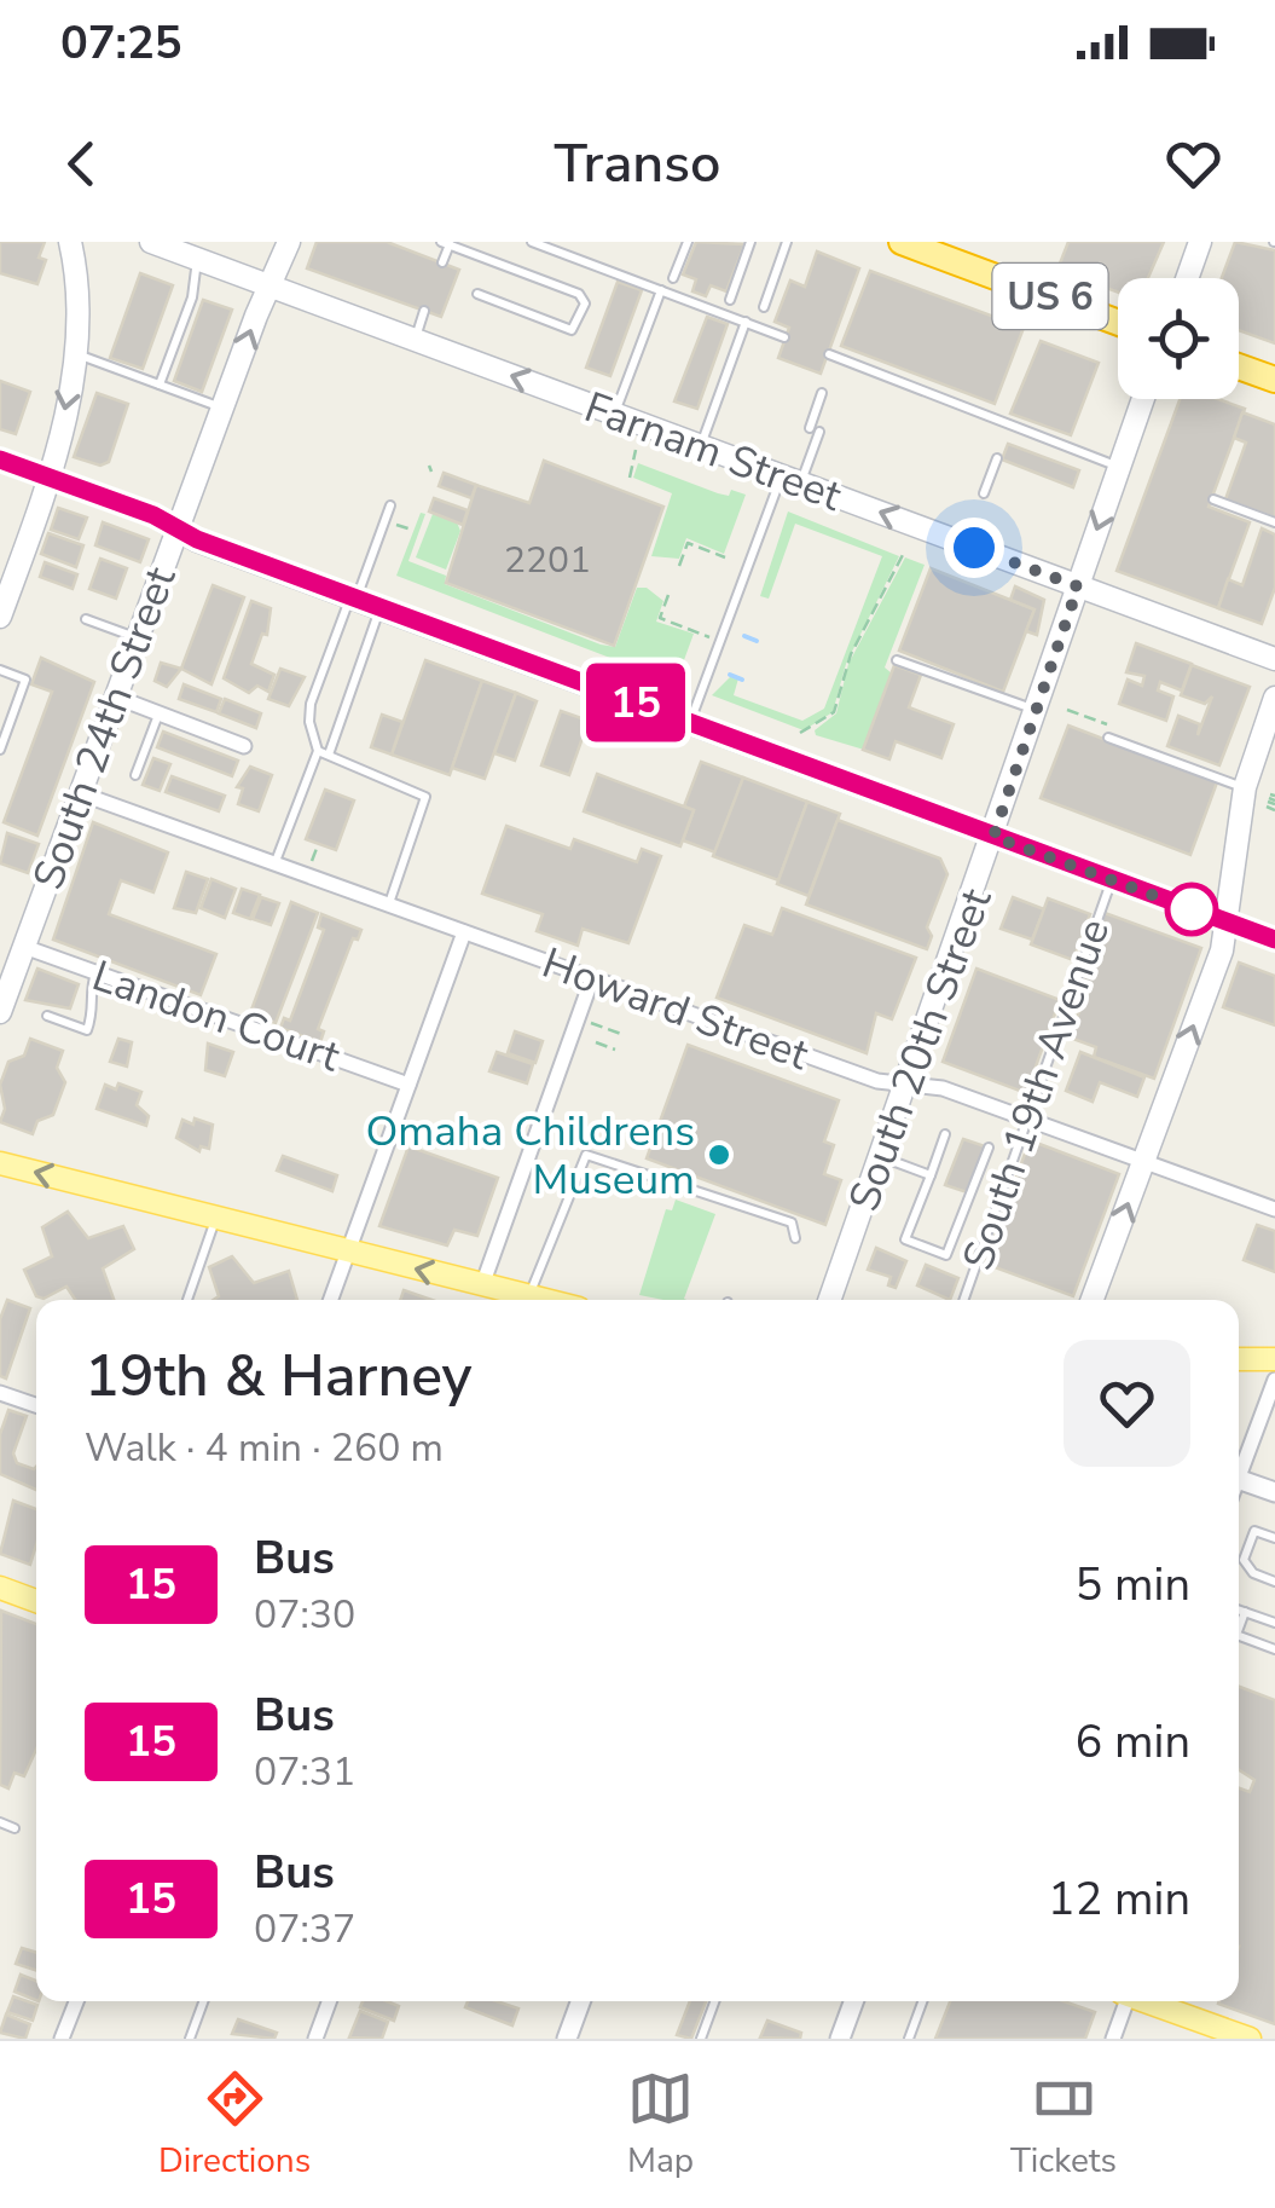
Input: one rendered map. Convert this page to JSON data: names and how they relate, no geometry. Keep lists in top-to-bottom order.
{
  "streets": {
    "highway": ["US 6"],
    "main road": ["Farnam Street", "South 24th Street", "South 20th Street"],
    "street": ["Howard Street", "Landon Court"],
    "lane": ["South 19th Avenue"]
  },
  "crossings": [
    ["Farnam Street", "South 24th Street"],
    ["Farnam Street", "South 20th Street"],
    ["South 24th Street", "Howard Street"],
    ["South 24th Street", "Landon Court"],
    ["Howard Street", "South 20th Street"],
    ["Howard Street", "South 19th Avenue"]
  ],
  "one_way": ["Farnam Street"],
  "places": ["Omaha Childrens Museum"],
  "lines": ["bus line 15"],
  "house_numbers": ["2201"],
  "page": {
    "status": "07:25",
    "header": "Transo",
    "on_map": "15",
    "heading": ["19th & Harney", "Walk · 4 min · 260 m"],
    "list": [
      {
        "mark": "15",
        "name": "Bus",
        "note": "07:30",
        "value": "5 min"
      },
      {
        "mark": "15",
        "name": "Bus",
        "note": "07:31",
        "value": "6 min"
      },
      {
        "mark": "15",
        "name": "Bus",
        "note": "07:37",
        "value": "12 min"
      }
    ],
    "tabs": ["Directions", "Map", "Tickets"]
  }
}
